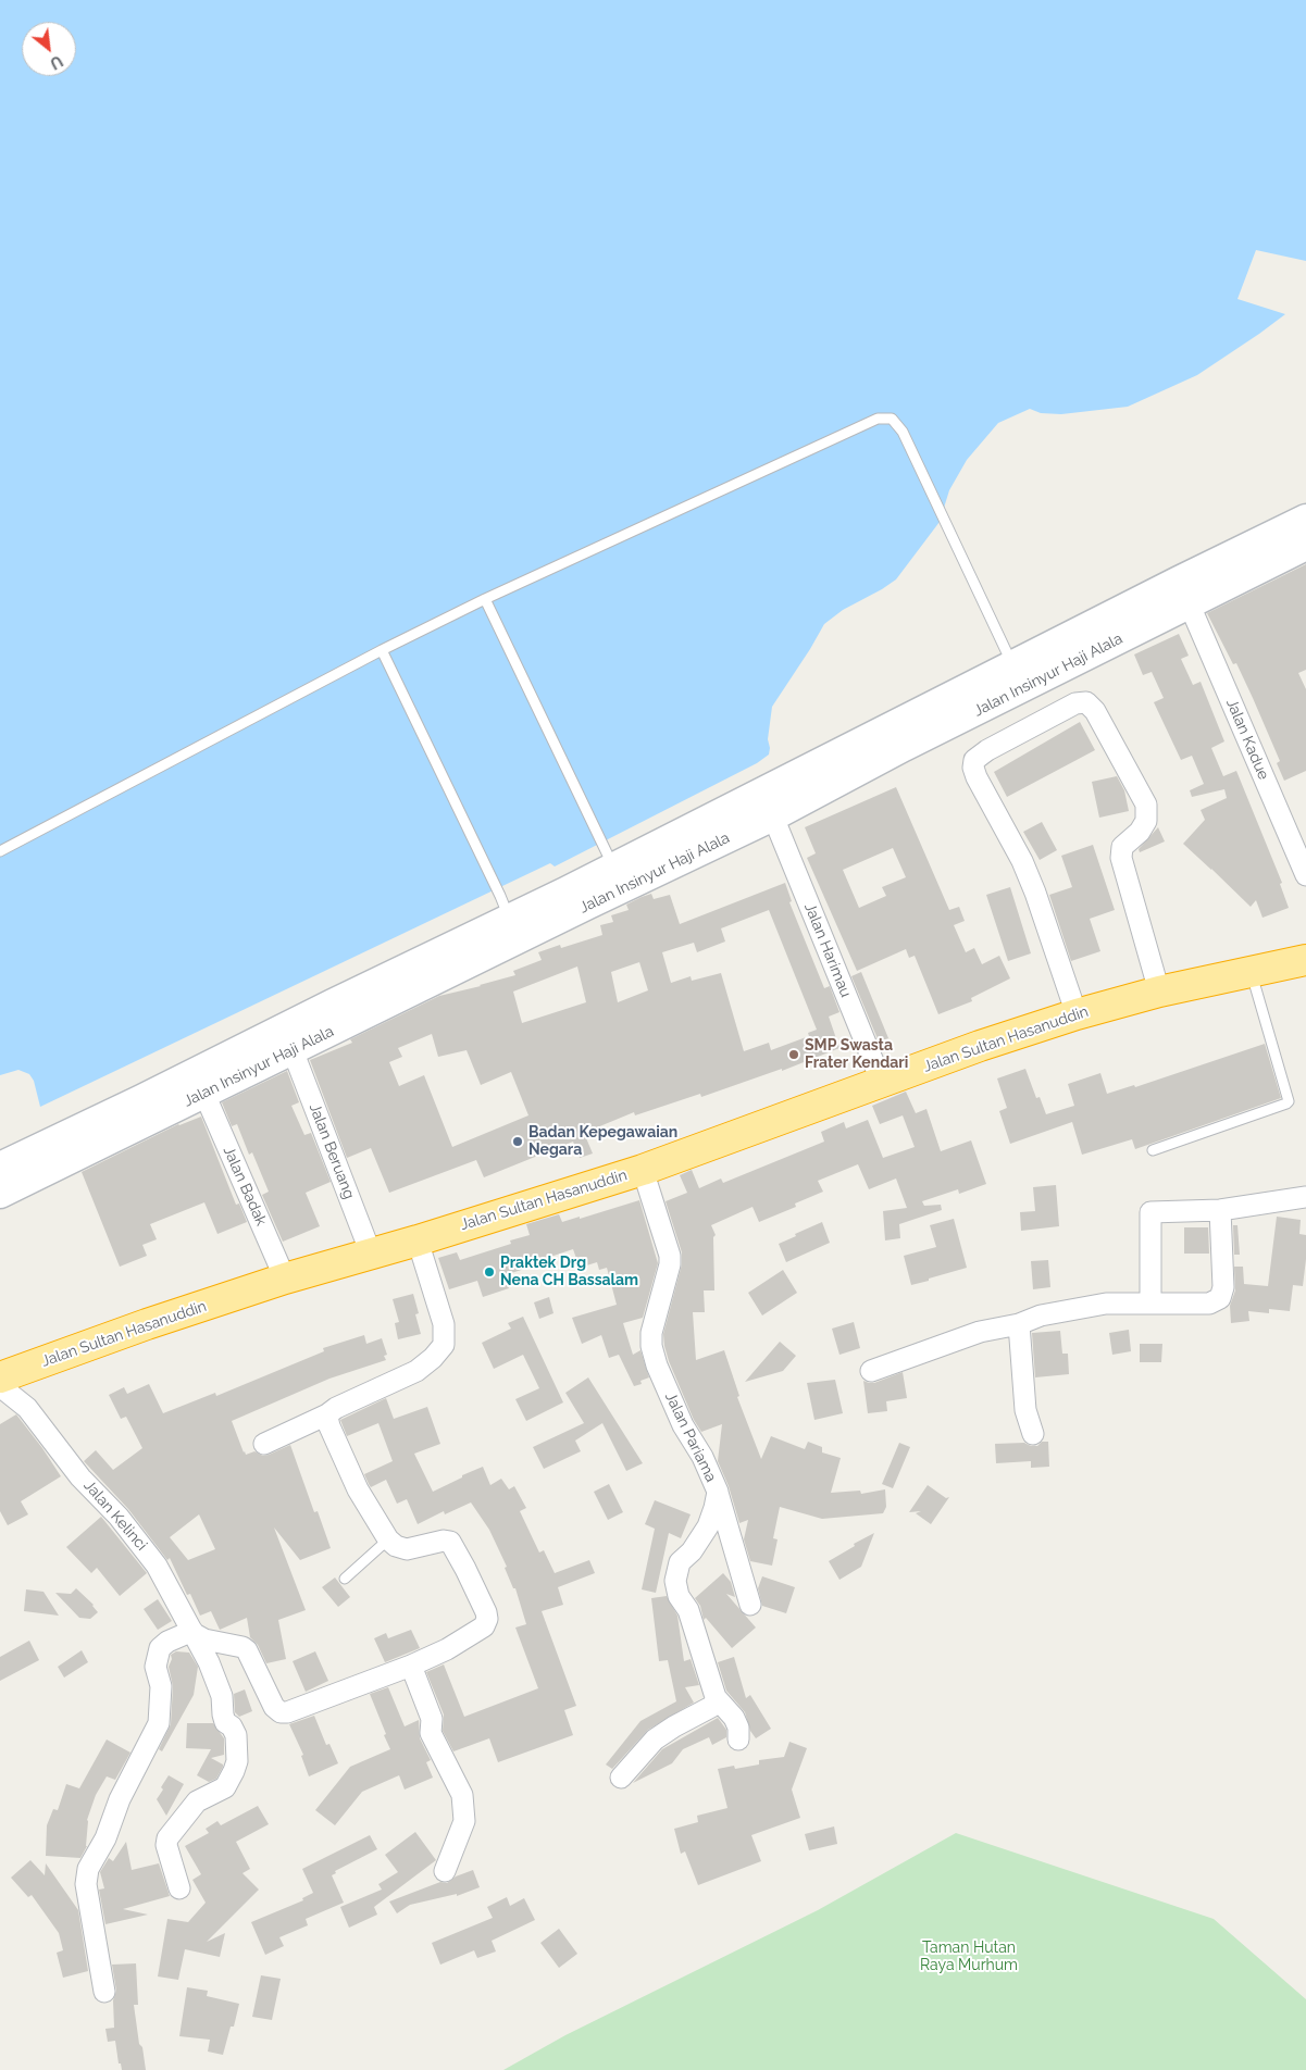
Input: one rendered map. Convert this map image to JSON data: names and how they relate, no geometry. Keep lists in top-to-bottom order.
{
  "streets": {
    "highway": ["Jalan Sultan Hasanuddin"],
    "main road": ["Jalan Insinyur Haji Alala"],
    "street": [
      "Jalan Kadue",
      "Jalan Harimau",
      "Jalan Beruang",
      "Jalan Badak",
      "Jalan Pariama",
      "Jalan Kelinci"
    ]
  },
  "crossings": [
    ["Jalan Insinyur Haji Alala", "Jalan Kadue"],
    ["Jalan Insinyur Haji Alala", "Jalan Harimau"],
    ["Jalan Insinyur Haji Alala", "Jalan Beruang"],
    ["Jalan Insinyur Haji Alala", "Jalan Badak"],
    ["Jalan Harimau", "Jalan Sultan Hasanuddin"],
    ["Jalan Sultan Hasanuddin", "Jalan Beruang"],
    ["Jalan Sultan Hasanuddin", "Jalan Badak"],
    ["Jalan Sultan Hasanuddin", "Jalan Pariama"]
  ],
  "parks": ["Taman Hutan Raya Murhum"],
  "places": ["SMP Swasta Frater Kendari", "Badan Kepegawaian Negara", "Praktek Drg Nena CH Bassalam"],
  "north": "bottom right"
}
